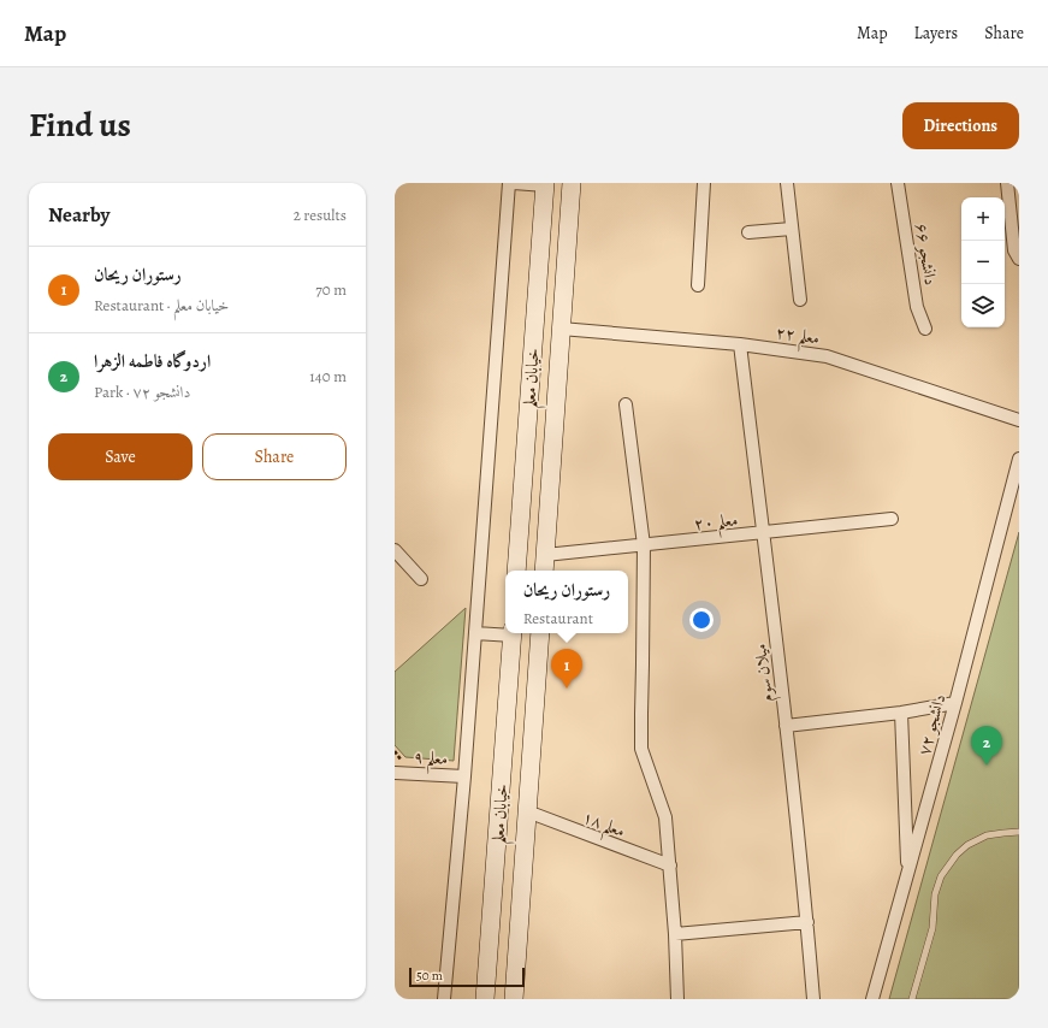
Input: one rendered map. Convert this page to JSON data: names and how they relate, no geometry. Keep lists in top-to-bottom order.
{
  "streets": {
    "main road": ["خیابان معلم"],
    "street": [
      "دانشجو ۶۶",
      "معلم ۲۲",
      "معلم ۲۰",
      "میلان سوم",
      "دانشجو ۷۲",
      "معلم ۹",
      "معلم ۱۸"
    ]
  },
  "crossings": [
    ["معلم ۲۲", "خیابان معلم"],
    ["معلم ۲۲", "میلان سوم"],
    ["خیابان معلم", "معلم ۲۰"],
    ["خیابان معلم", "معلم ۱۸"],
    ["معلم ۲۰", "میلان سوم"]
  ],
  "scale_bar": "50 m",
  "page": {
    "header": "Map",
    "nav": ["Map", "Layers", "Share"],
    "title": "Find us",
    "buttons": [
      "Directions",
      ["Save", "Share"]
    ],
    "heading": ["Nearby", "2 results"],
    "map_buttons": ["+", "−"],
    "list": [
      {
        "mark": "1",
        "name": "رستوران ریحان",
        "note": "Restaurant · خیابان معلم",
        "value": "70 m"
      },
      {
        "mark": "2",
        "name": "اردوگاه فاطمه الزهرا",
        "note": "Park · دانشجو ۷۲",
        "value": "140 m"
      }
    ],
    "popup": ["رستوران ریحان", "Restaurant"],
    "pins": ["1", "2"],
    "scale": "50 m"
  }
}
